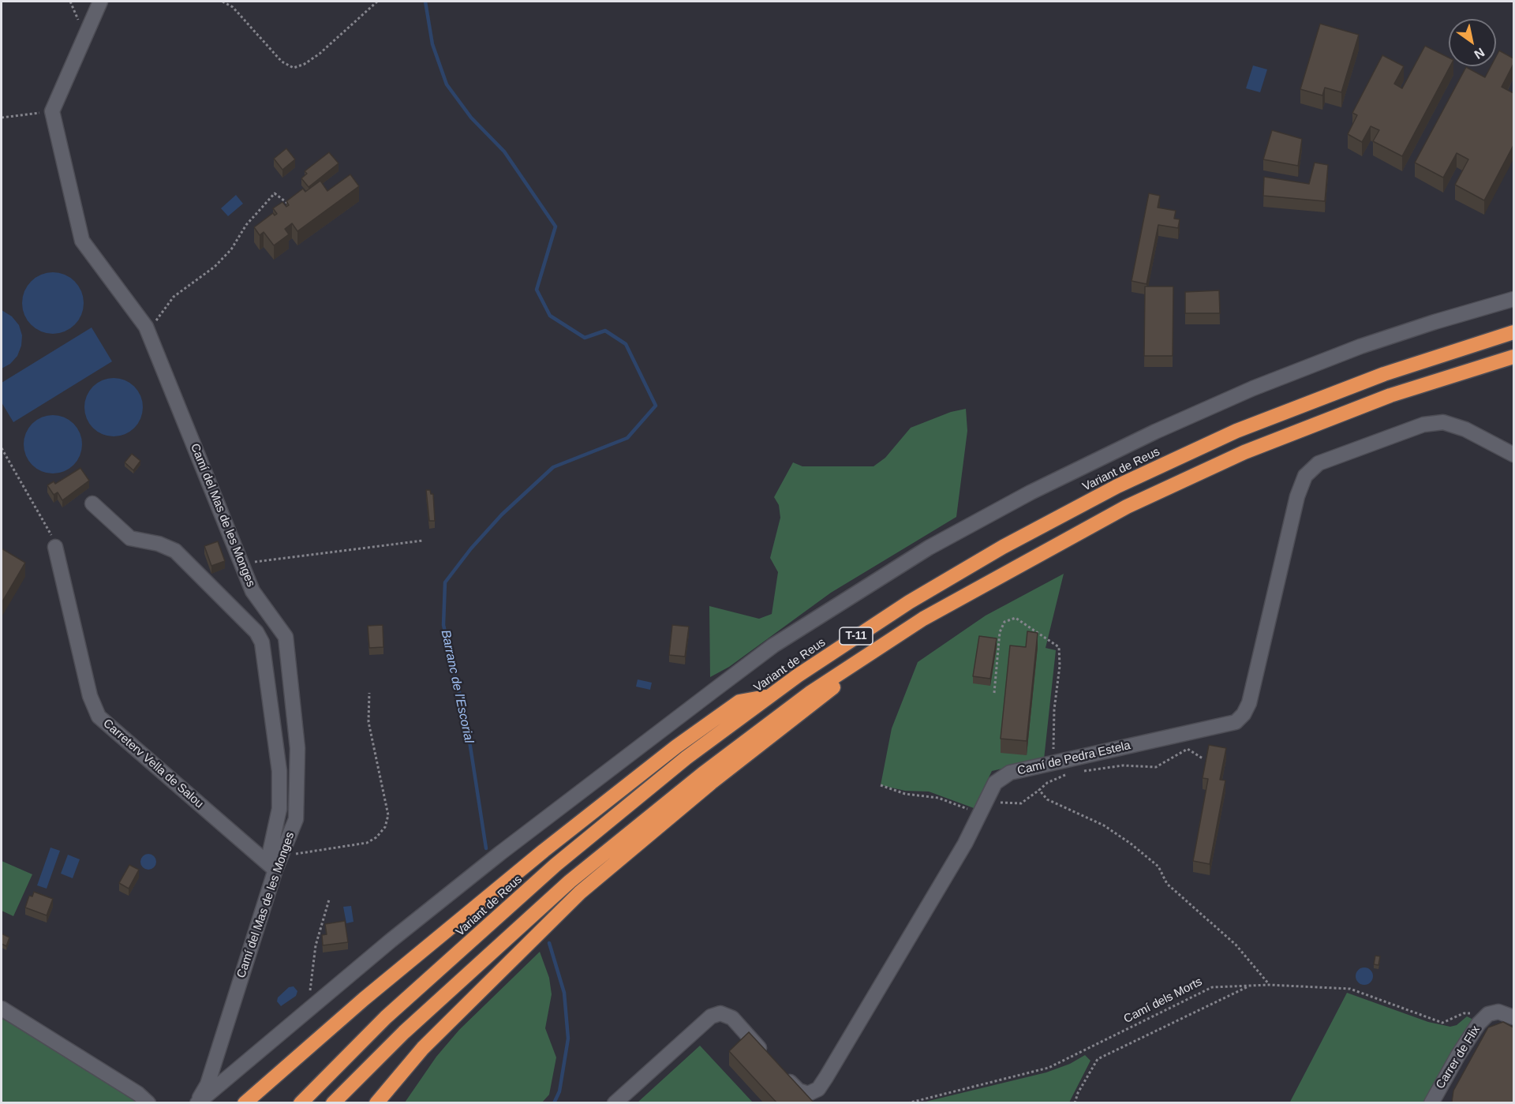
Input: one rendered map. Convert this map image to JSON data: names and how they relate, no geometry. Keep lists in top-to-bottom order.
{
  "streets": {
    "highway": ["Variant de Reus", "T-11"],
    "street": [
      "Camí del Mas de les Monges",
      "Camí de Pedra Estela",
      "Carreterv Vella de Salou",
      "Carrer de Flix"
    ],
    "path": ["Camí dels Morts"]
  },
  "crossings": [
    ["Camí del Mas de les Monges", "Carreterv Vella de Salou"],
    ["Camí dels Morts", "Carrer de Flix"]
  ],
  "water": ["Barranc de l'Escorial"],
  "north": "bottom right"
}
